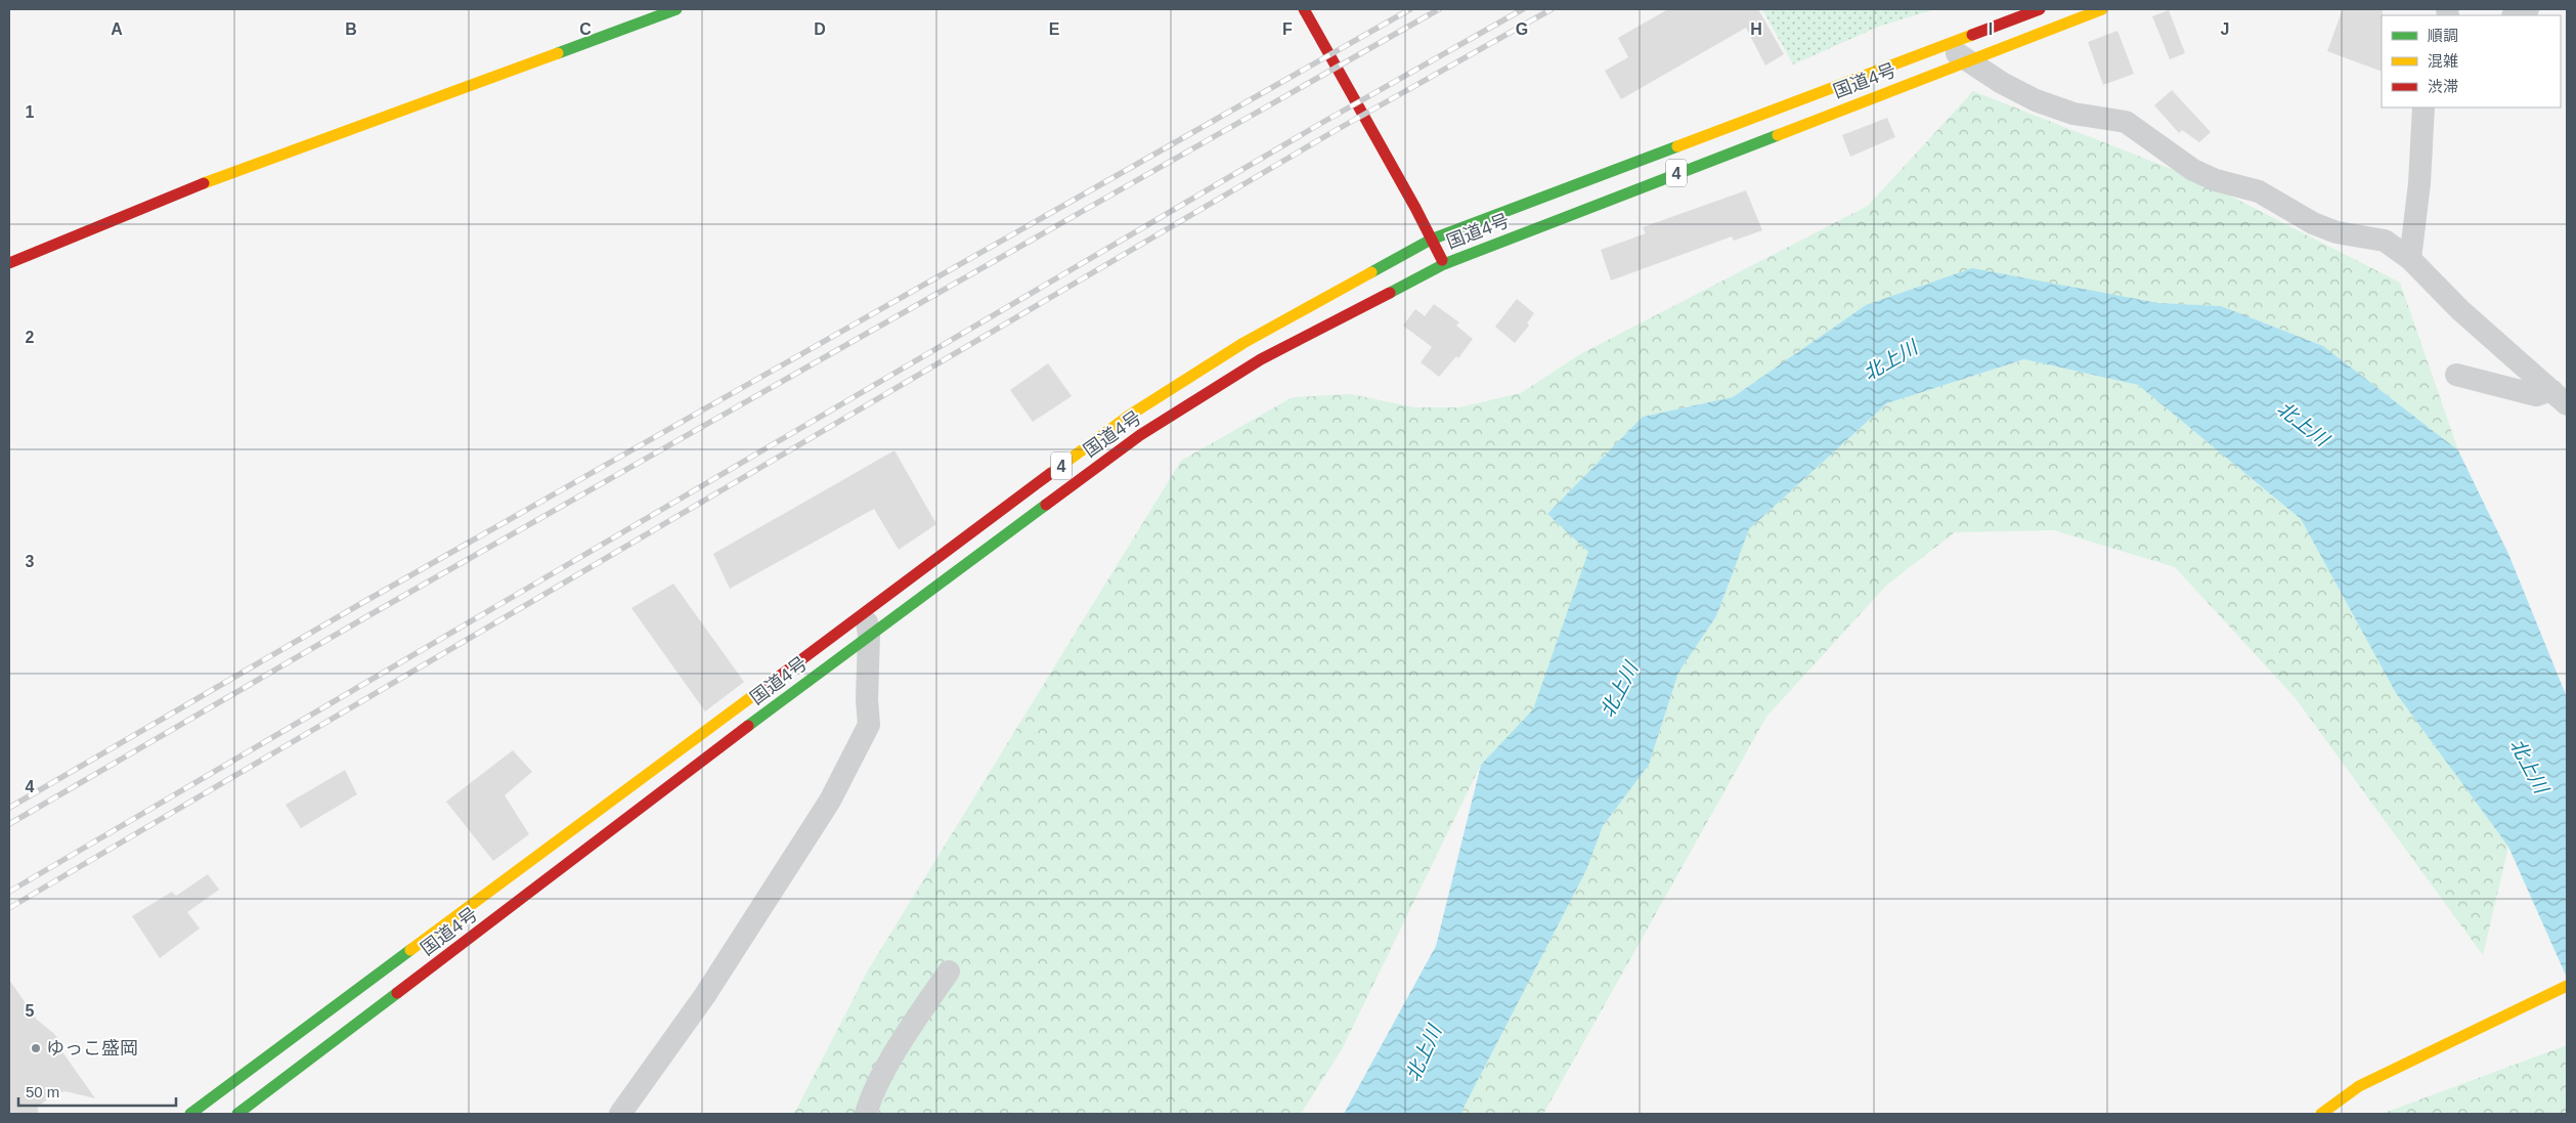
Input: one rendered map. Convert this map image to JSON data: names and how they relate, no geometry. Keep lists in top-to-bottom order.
{
  "streets": {
    "main road": ["国道4号", "4"]
  },
  "water": ["北上川"],
  "places": ["ゆっこ盛岡"],
  "legend": ["順調", "混雑", "渋滞"],
  "scale_bar": "50 m",
  "grid": {
    "columns": [
      "A",
      "B",
      "C",
      "D",
      "E",
      "F",
      "G",
      "H",
      "I",
      "J"
    ],
    "rows": [
      "1",
      "2",
      "3",
      "4",
      "5"
    ]
  }
}
